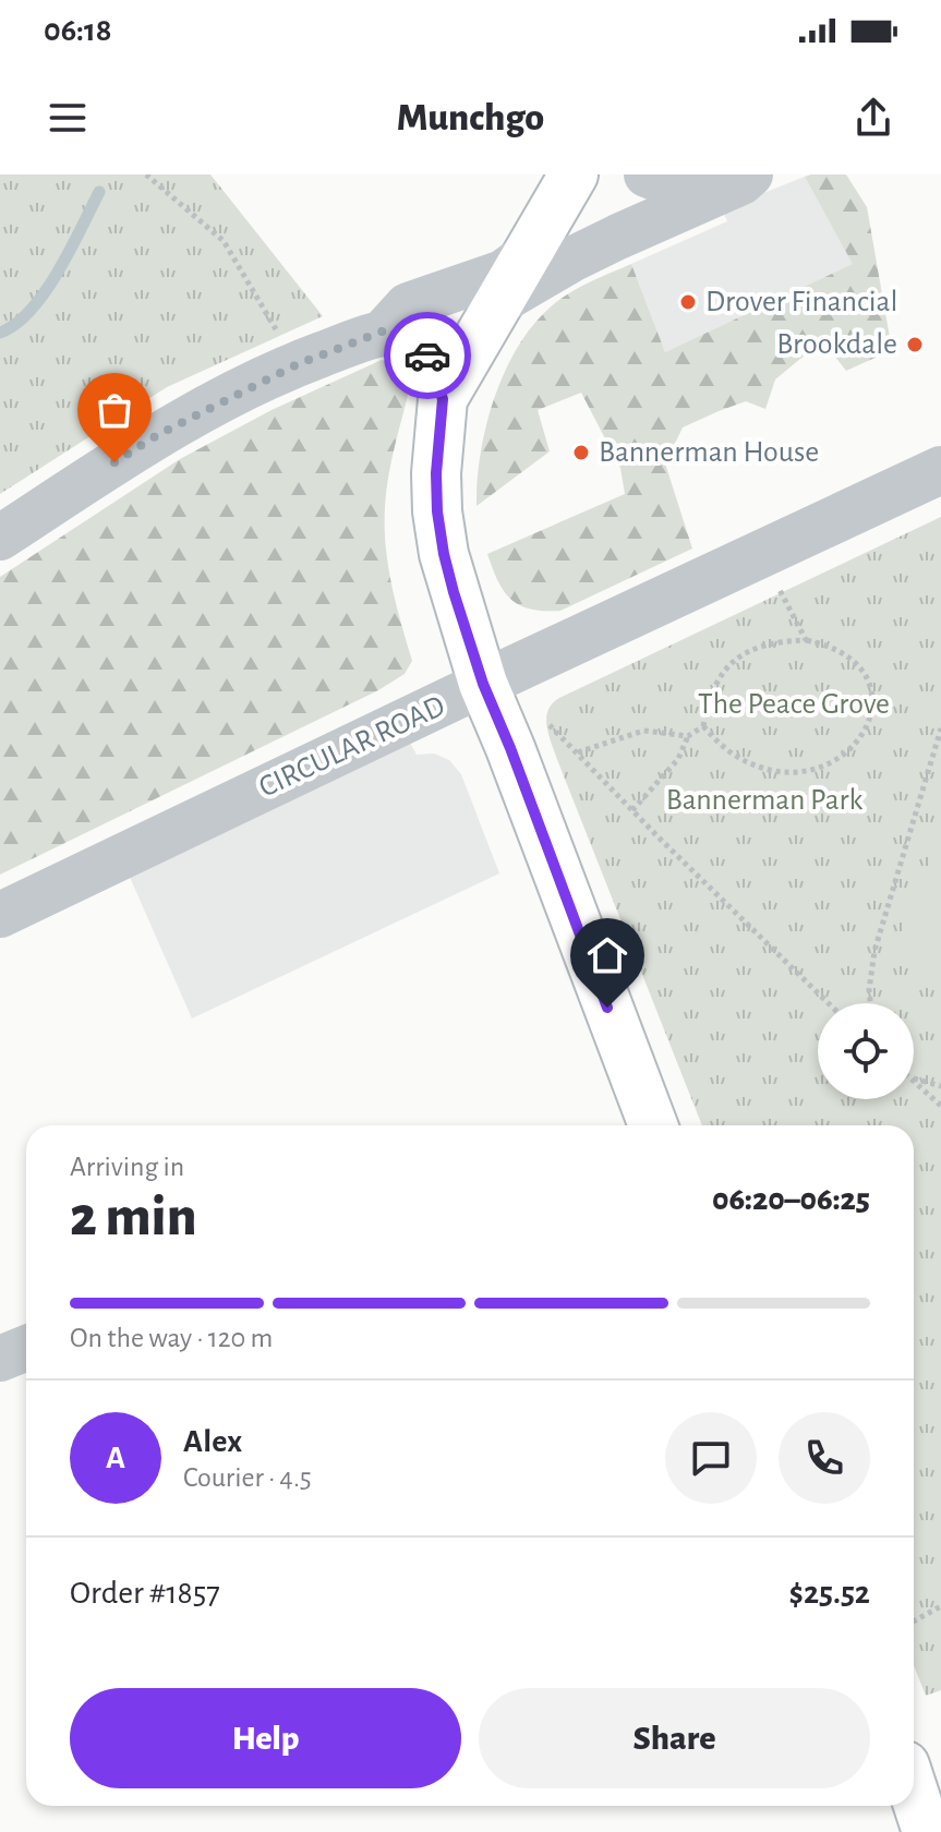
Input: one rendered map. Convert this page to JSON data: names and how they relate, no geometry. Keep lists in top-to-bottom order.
{
  "streets": {
    "street": ["CIRCULAR ROAD"]
  },
  "parks": ["The Peace Grove", "Bannerman Park"],
  "places": ["Drover Financial", "Brookdale", "Bannerman House"],
  "page": {
    "status": "06:18",
    "header": "Munchgo",
    "heading": ["2 min", "Arriving in", "06:20–06:25"],
    "panel": [
      "Alex",
      "Courier · 4.5",
      "Order #1857",
      "$25.52"
    ],
    "bar": "On the way · 120 m",
    "round": "A",
    "buttons": ["Help", "Share"]
  }
}
